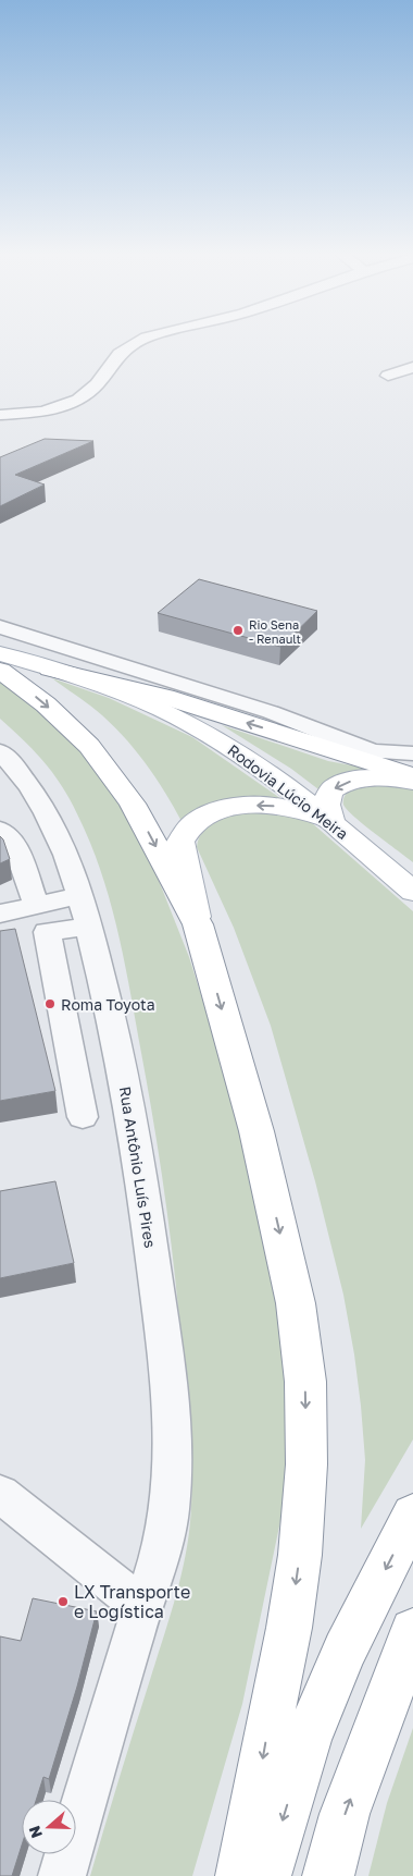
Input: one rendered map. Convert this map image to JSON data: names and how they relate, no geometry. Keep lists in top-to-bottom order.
{
  "streets": {
    "main road": ["Rodovia Lúcio Meira"],
    "street": ["Rua Antônio Luís Pires"]
  },
  "places": ["Rio Sena - Renault", "Roma Toyota", "LX Transporte e Logística"],
  "north": "left"
}
